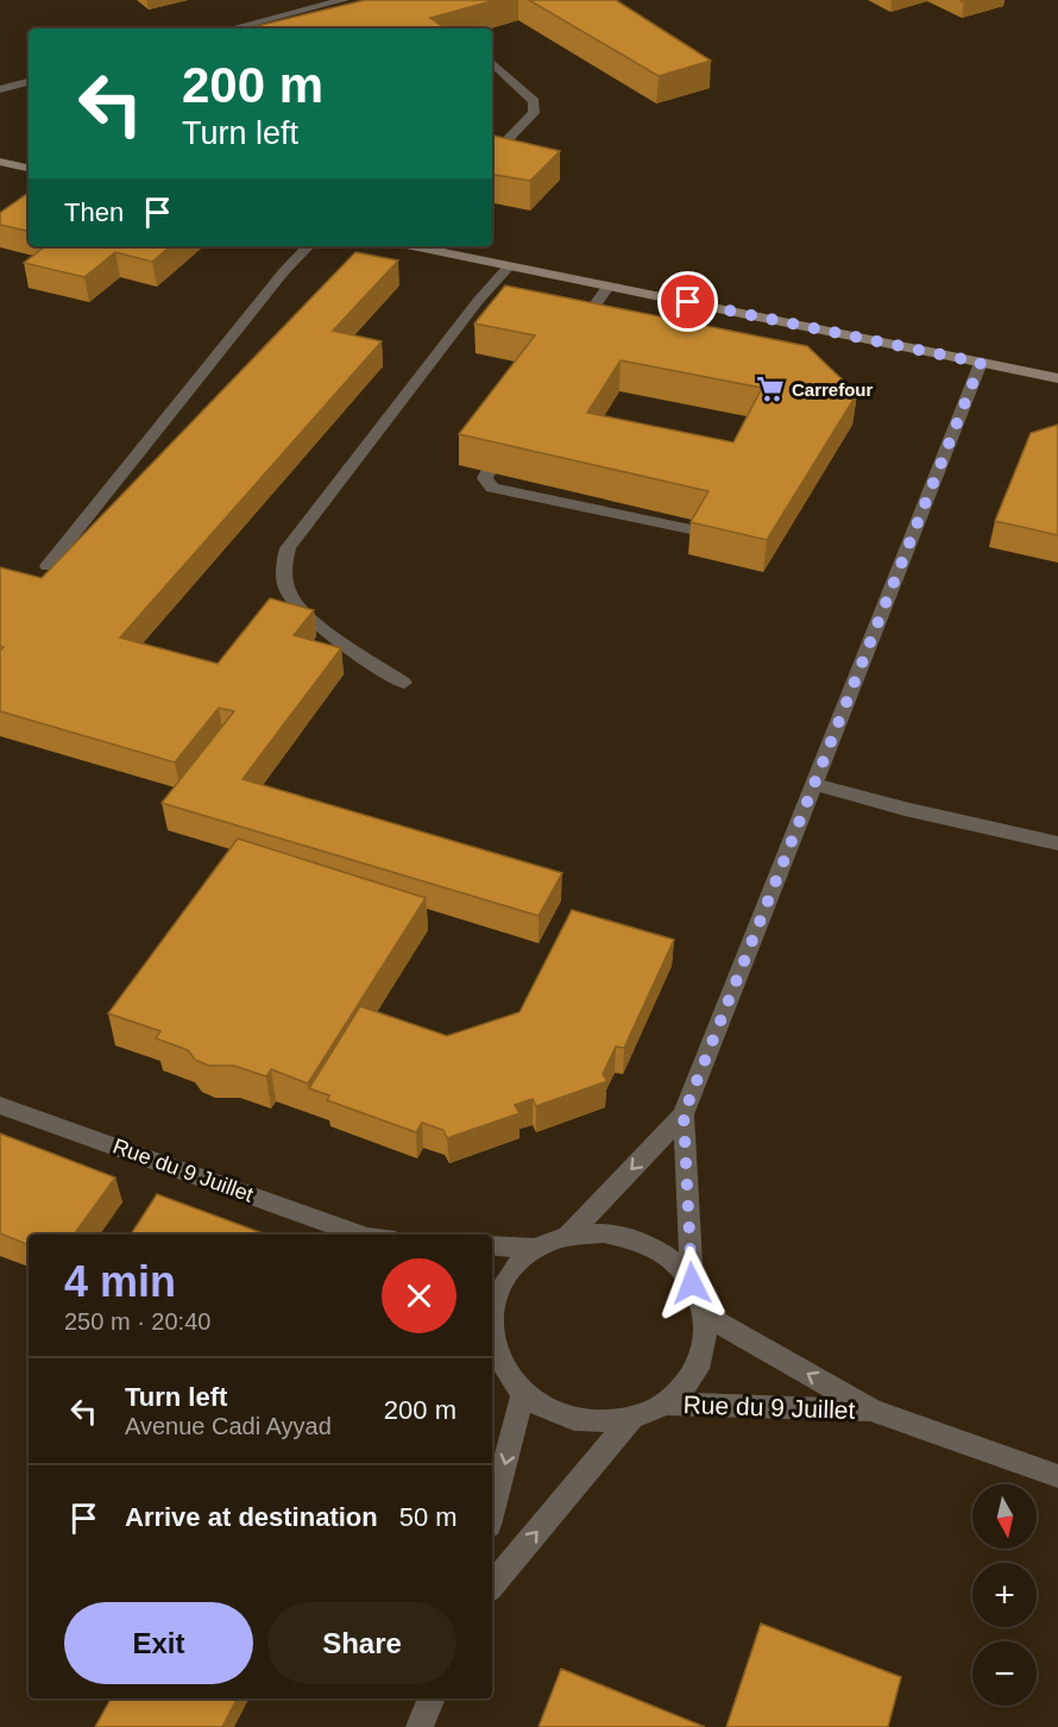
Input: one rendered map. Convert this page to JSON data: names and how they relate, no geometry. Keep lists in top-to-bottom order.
{
  "streets": {
    "street": ["Rue du 9 Juillet"]
  },
  "places": {
    "supermarket": ["Carrefour"]
  },
  "north": "bottom",
  "page": {
    "turn": ["200 m", "Turn left"],
    "then": "Then",
    "heading": ["4 min", "250 m · 20:40"],
    "list": [
      {
        "name": "Turn left",
        "note": "Avenue Cadi Ayyad",
        "value": "200 m"
      },
      {
        "name": "Arrive at destination",
        "value": "50 m"
      }
    ],
    "map_buttons": ["+", "−"],
    "buttons": ["Exit", "Share"]
  }
}
